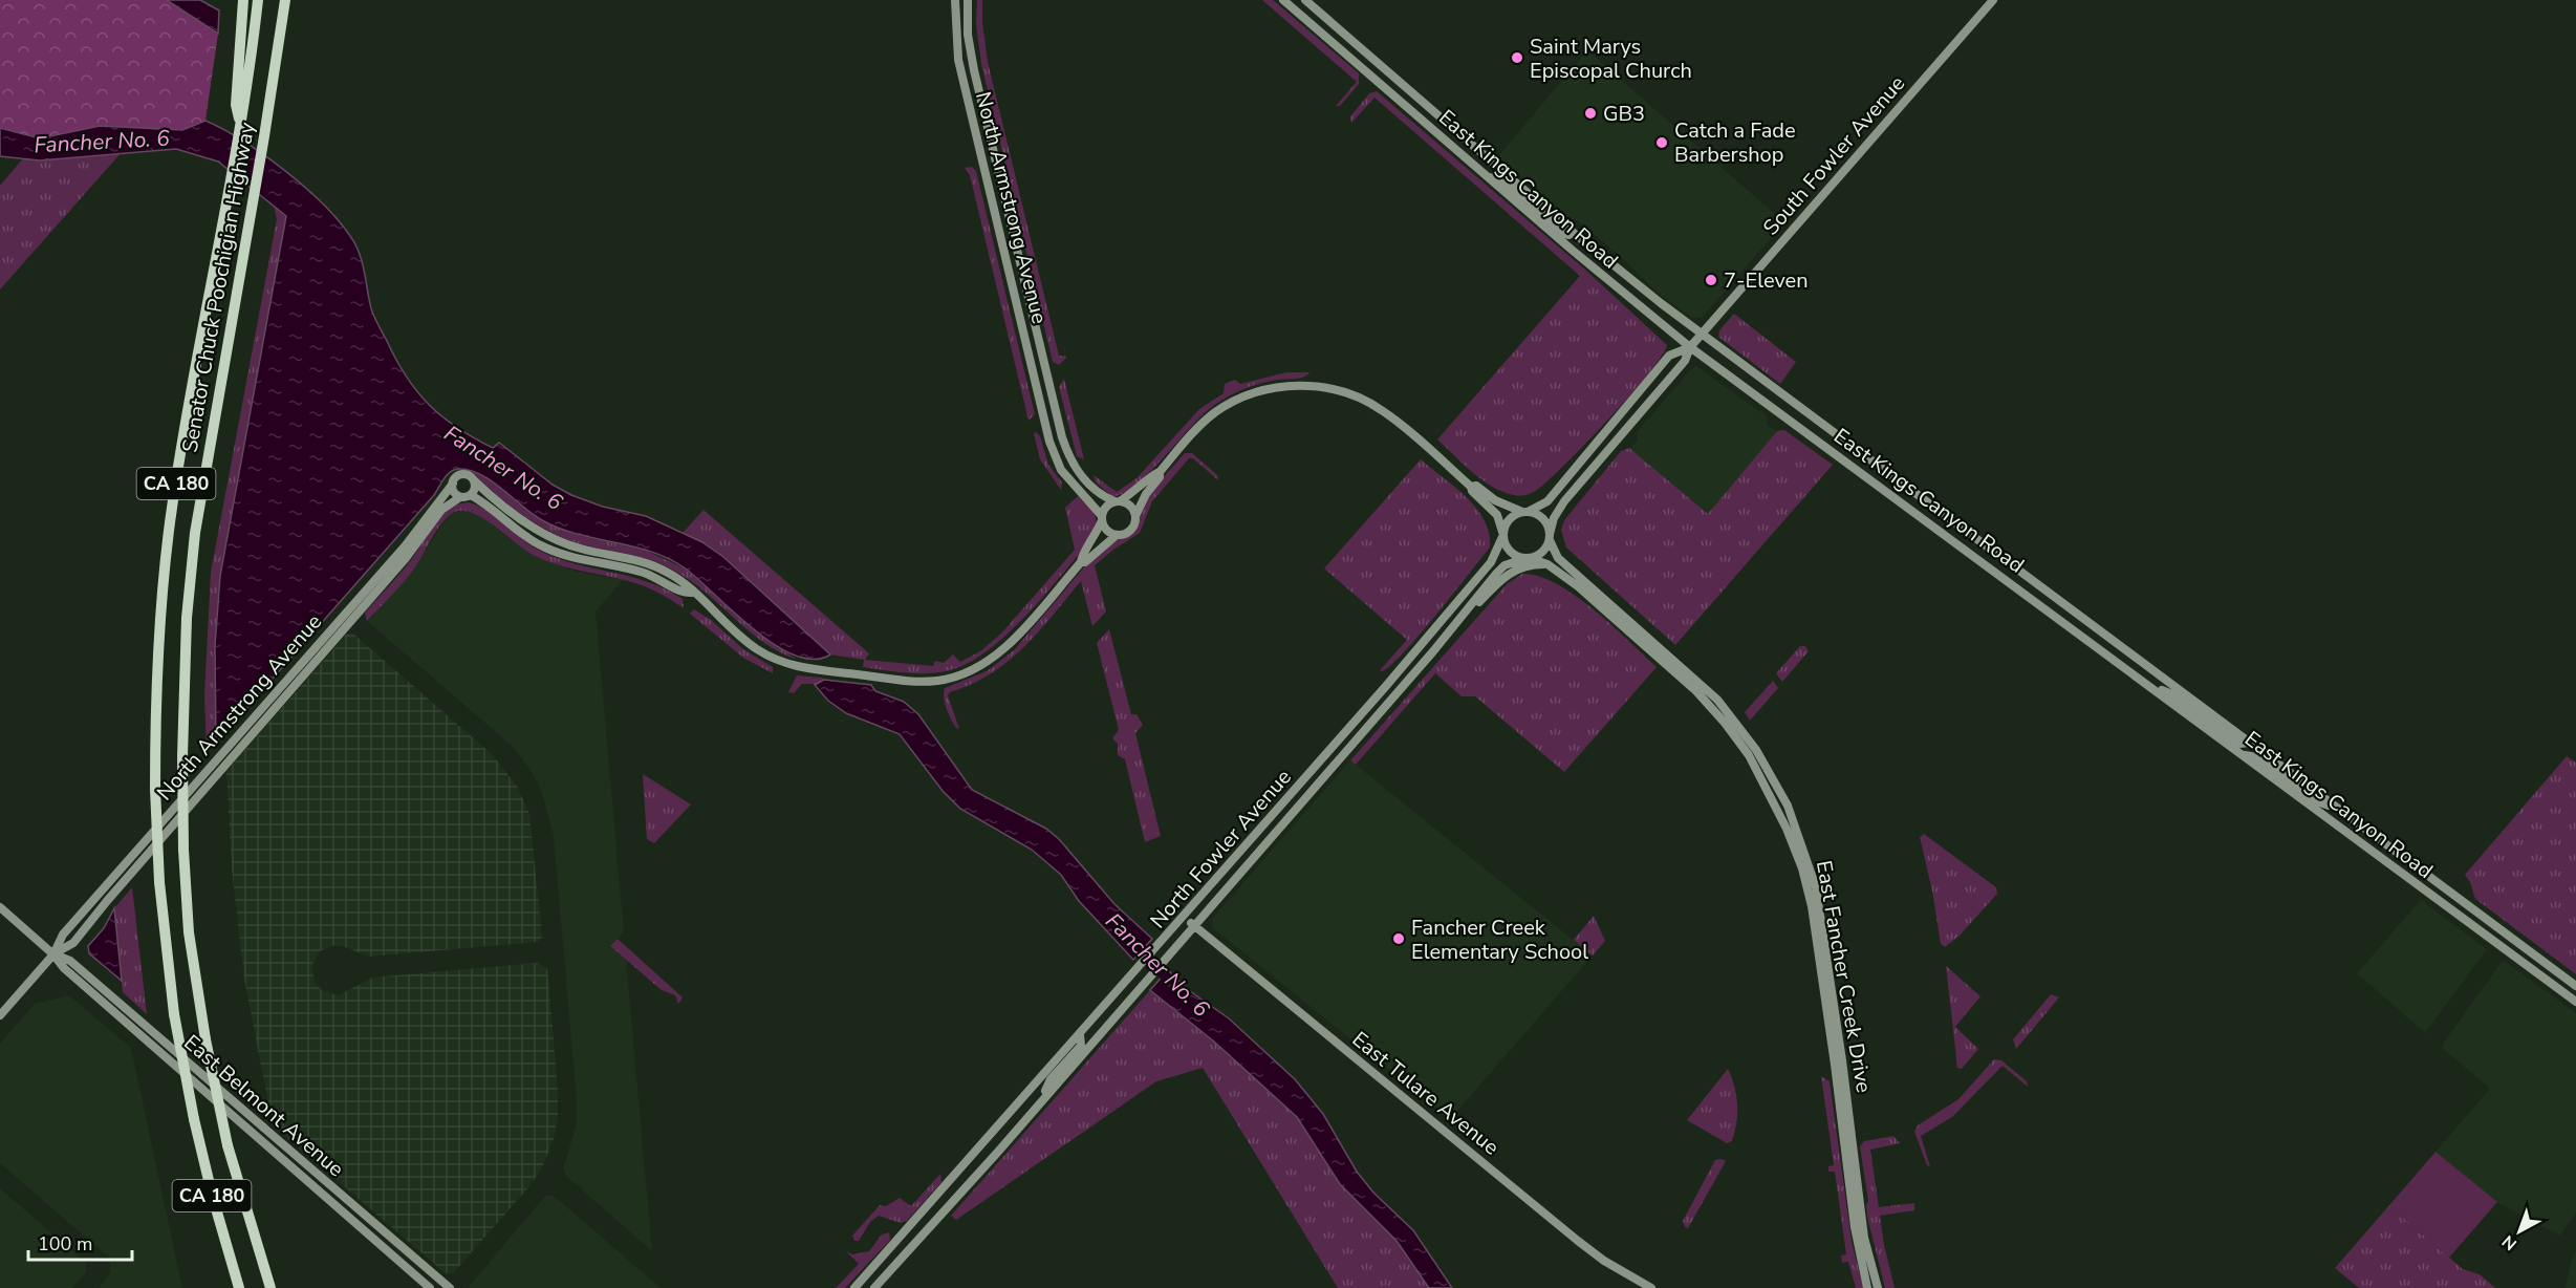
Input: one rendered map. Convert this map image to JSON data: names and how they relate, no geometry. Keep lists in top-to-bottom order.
{
  "streets": {
    "highway": ["Senator Chuck Poochigian Highway", "CA 180"],
    "main road": [
      "South Fowler Avenue",
      "East Kings Canyon Road",
      "North Armstrong Avenue",
      "North Fowler Avenue",
      "East Fancher Creek Drive",
      "East Tulare Avenue",
      "East Belmont Avenue"
    ]
  },
  "crossings": [
    ["South Fowler Avenue", "East Kings Canyon Road"],
    ["North Armstrong Avenue", "East Belmont Avenue"],
    ["North Fowler Avenue", "East Fancher Creek Drive"],
    ["North Fowler Avenue", "East Tulare Avenue"]
  ],
  "water": ["Fancher No. 6"],
  "places": [
    "Saint Marys Episcopal Church",
    "GB3",
    "Catch a Fade Barbershop",
    "7-Eleven",
    "Fancher Creek Elementary School"
  ],
  "scale_bar": "100 m",
  "north": "bottom left"
}
